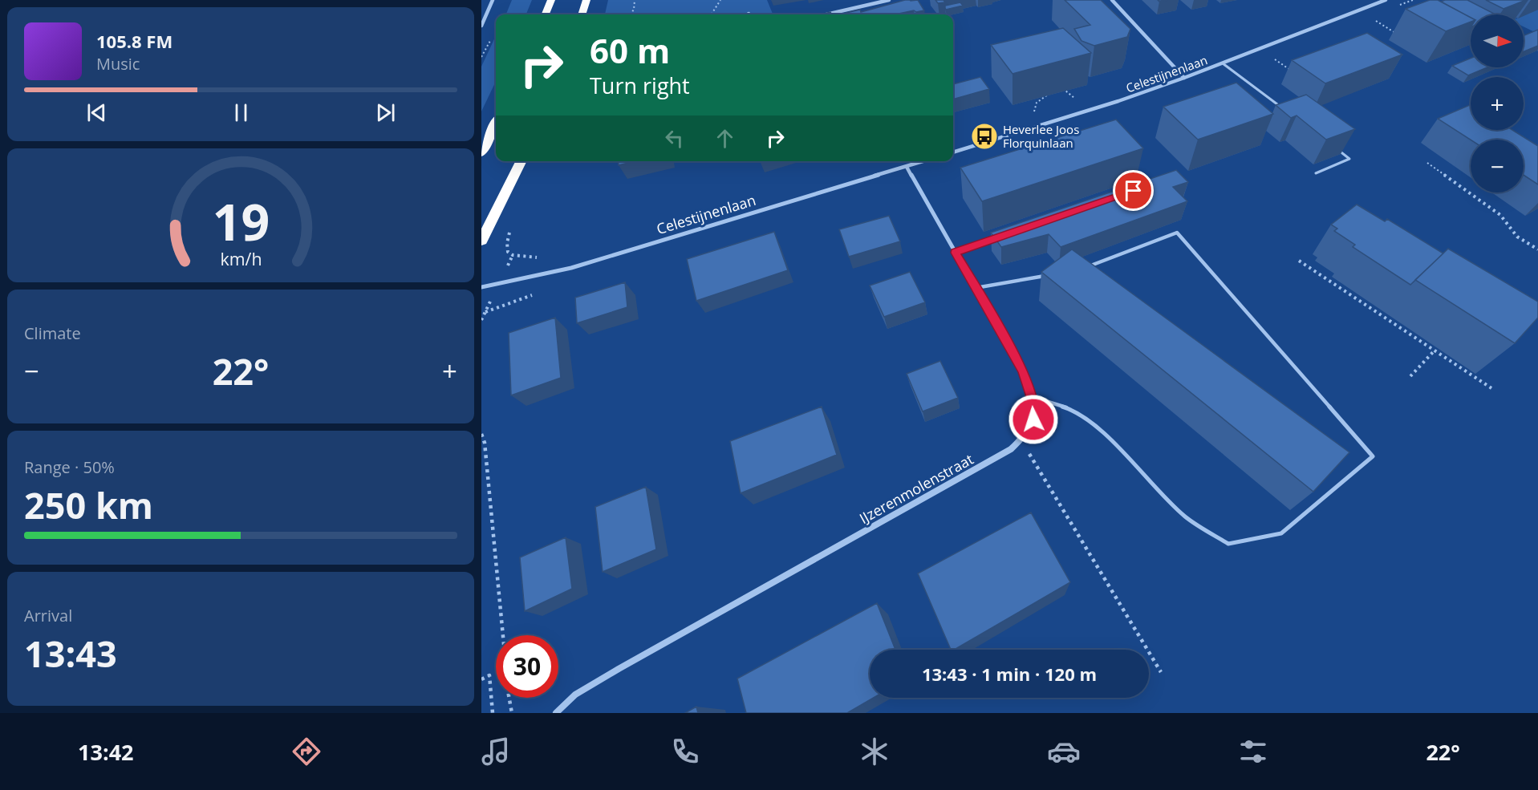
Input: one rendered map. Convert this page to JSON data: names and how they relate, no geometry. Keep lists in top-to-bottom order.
{
  "streets": {
    "street": ["Celestijnenlaan", "IJzerenmolenstraat"]
  },
  "crossings": [
    ["Celestijnenlaan", "IJzerenmolenstraat"]
  ],
  "places": {
    "bus stop": ["Heverlee Joos Florquinlaan"]
  },
  "north": "right",
  "page": {
    "map_buttons": ["+", "−"],
    "turn": ["60 m", "Turn right"],
    "song": ["105.8 FM", "Music"],
    "tile": [
      "Climate",
      ["Range · 50%", "250 km"],
      ["Arrival", "13:43"]
    ],
    "heat": ["−", "22°", "+"],
    "limit": "30",
    "trip": "13:43 · 1 min · 120 m",
    "tabs": ["13:42", "22°"],
    "gauge": ["19", "km/h"]
  }
}
